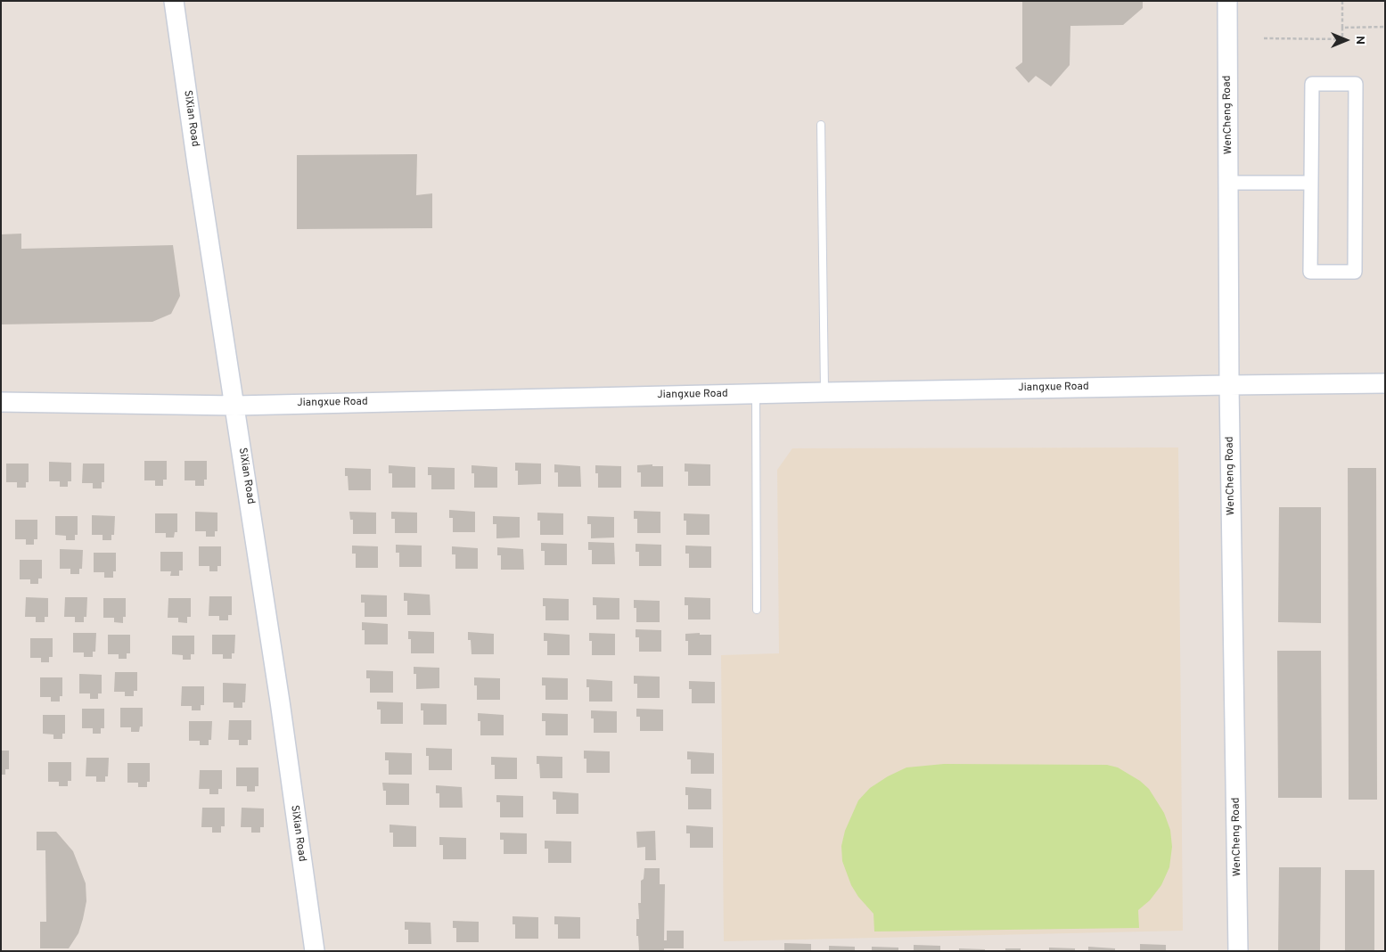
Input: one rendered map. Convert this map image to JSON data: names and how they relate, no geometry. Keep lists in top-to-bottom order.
{
  "streets": {
    "main road": ["WenCheng Road", "SiXian Road", "Jiangxue Road"]
  },
  "crossings": [
    ["WenCheng Road", "Jiangxue Road"],
    ["SiXian Road", "Jiangxue Road"]
  ],
  "north": "right"
}
